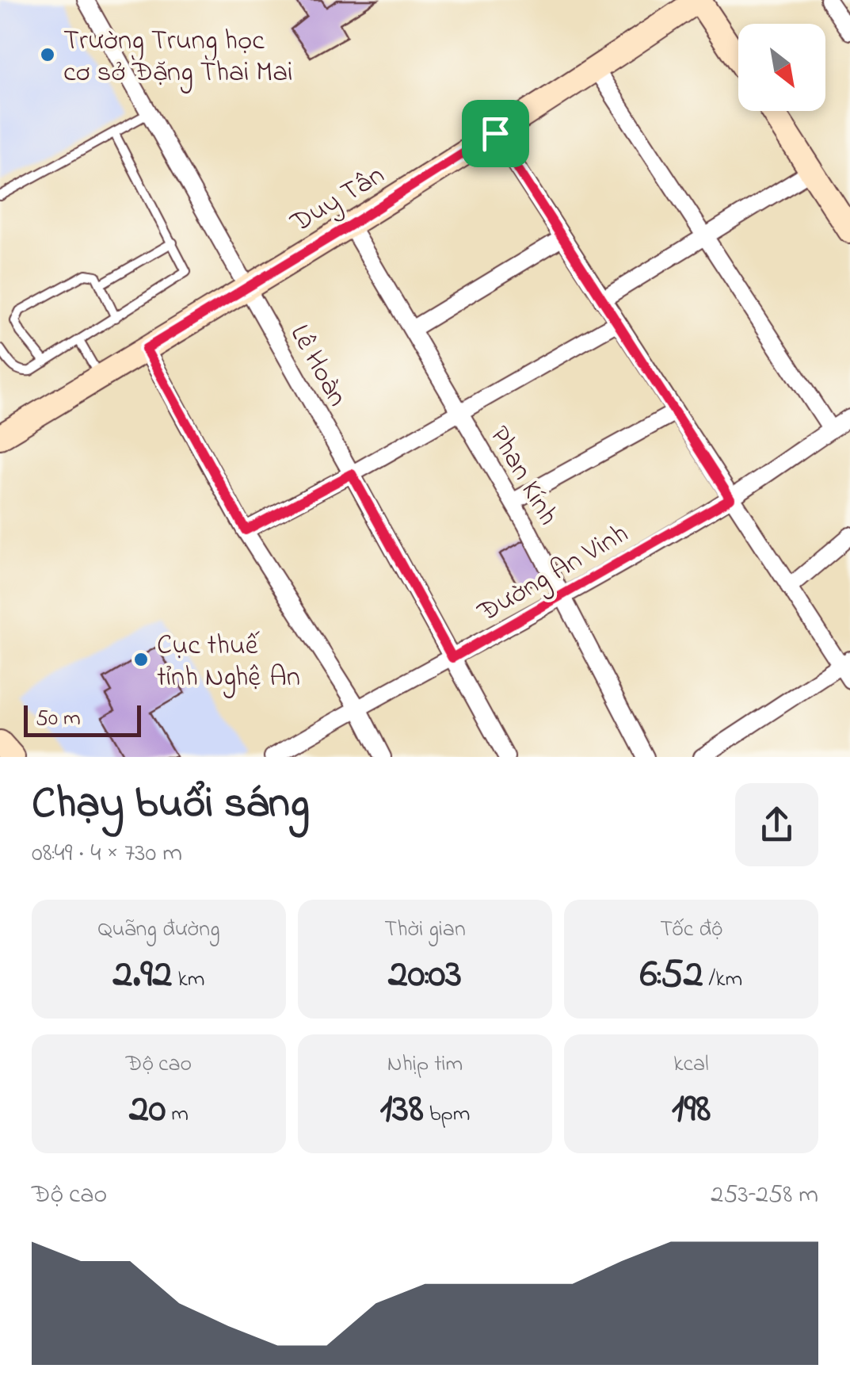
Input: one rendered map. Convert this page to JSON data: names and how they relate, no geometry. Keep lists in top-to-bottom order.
{
  "streets": {
    "street": [
      "Duy Tân",
      "Lê Hoàn",
      "Phan Kính",
      "Đường An Vinh"
    ]
  },
  "crossings": [
    ["Duy Tân", "Lê Hoàn"],
    ["Duy Tân", "Phan Kính"],
    ["Lê Hoàn", "Đường An Vinh"],
    ["Phan Kính", "Đường An Vinh"]
  ],
  "places": ["Trường Trung học cơ sở Đặng Thai Mai", "Cục thuế tỉnh Nghệ An"],
  "scale_bar": "50 m",
  "north": "bottom right",
  "page": {
    "scale": "50 m",
    "heading": ["Chạy buổi sáng", "08:49 · 4 × 730 m"],
    "stats": [
      ["Quãng đường", "2.92 km"],
      ["Thời gian", "20:03"],
      ["Tốc độ", "6:52 /km"],
      ["Độ cao", "20 m"],
      ["Nhịp tim", "138 bpm"],
      ["kcal", "198"]
    ],
    "chart": ["Độ cao", "253–258 m"]
  }
}
